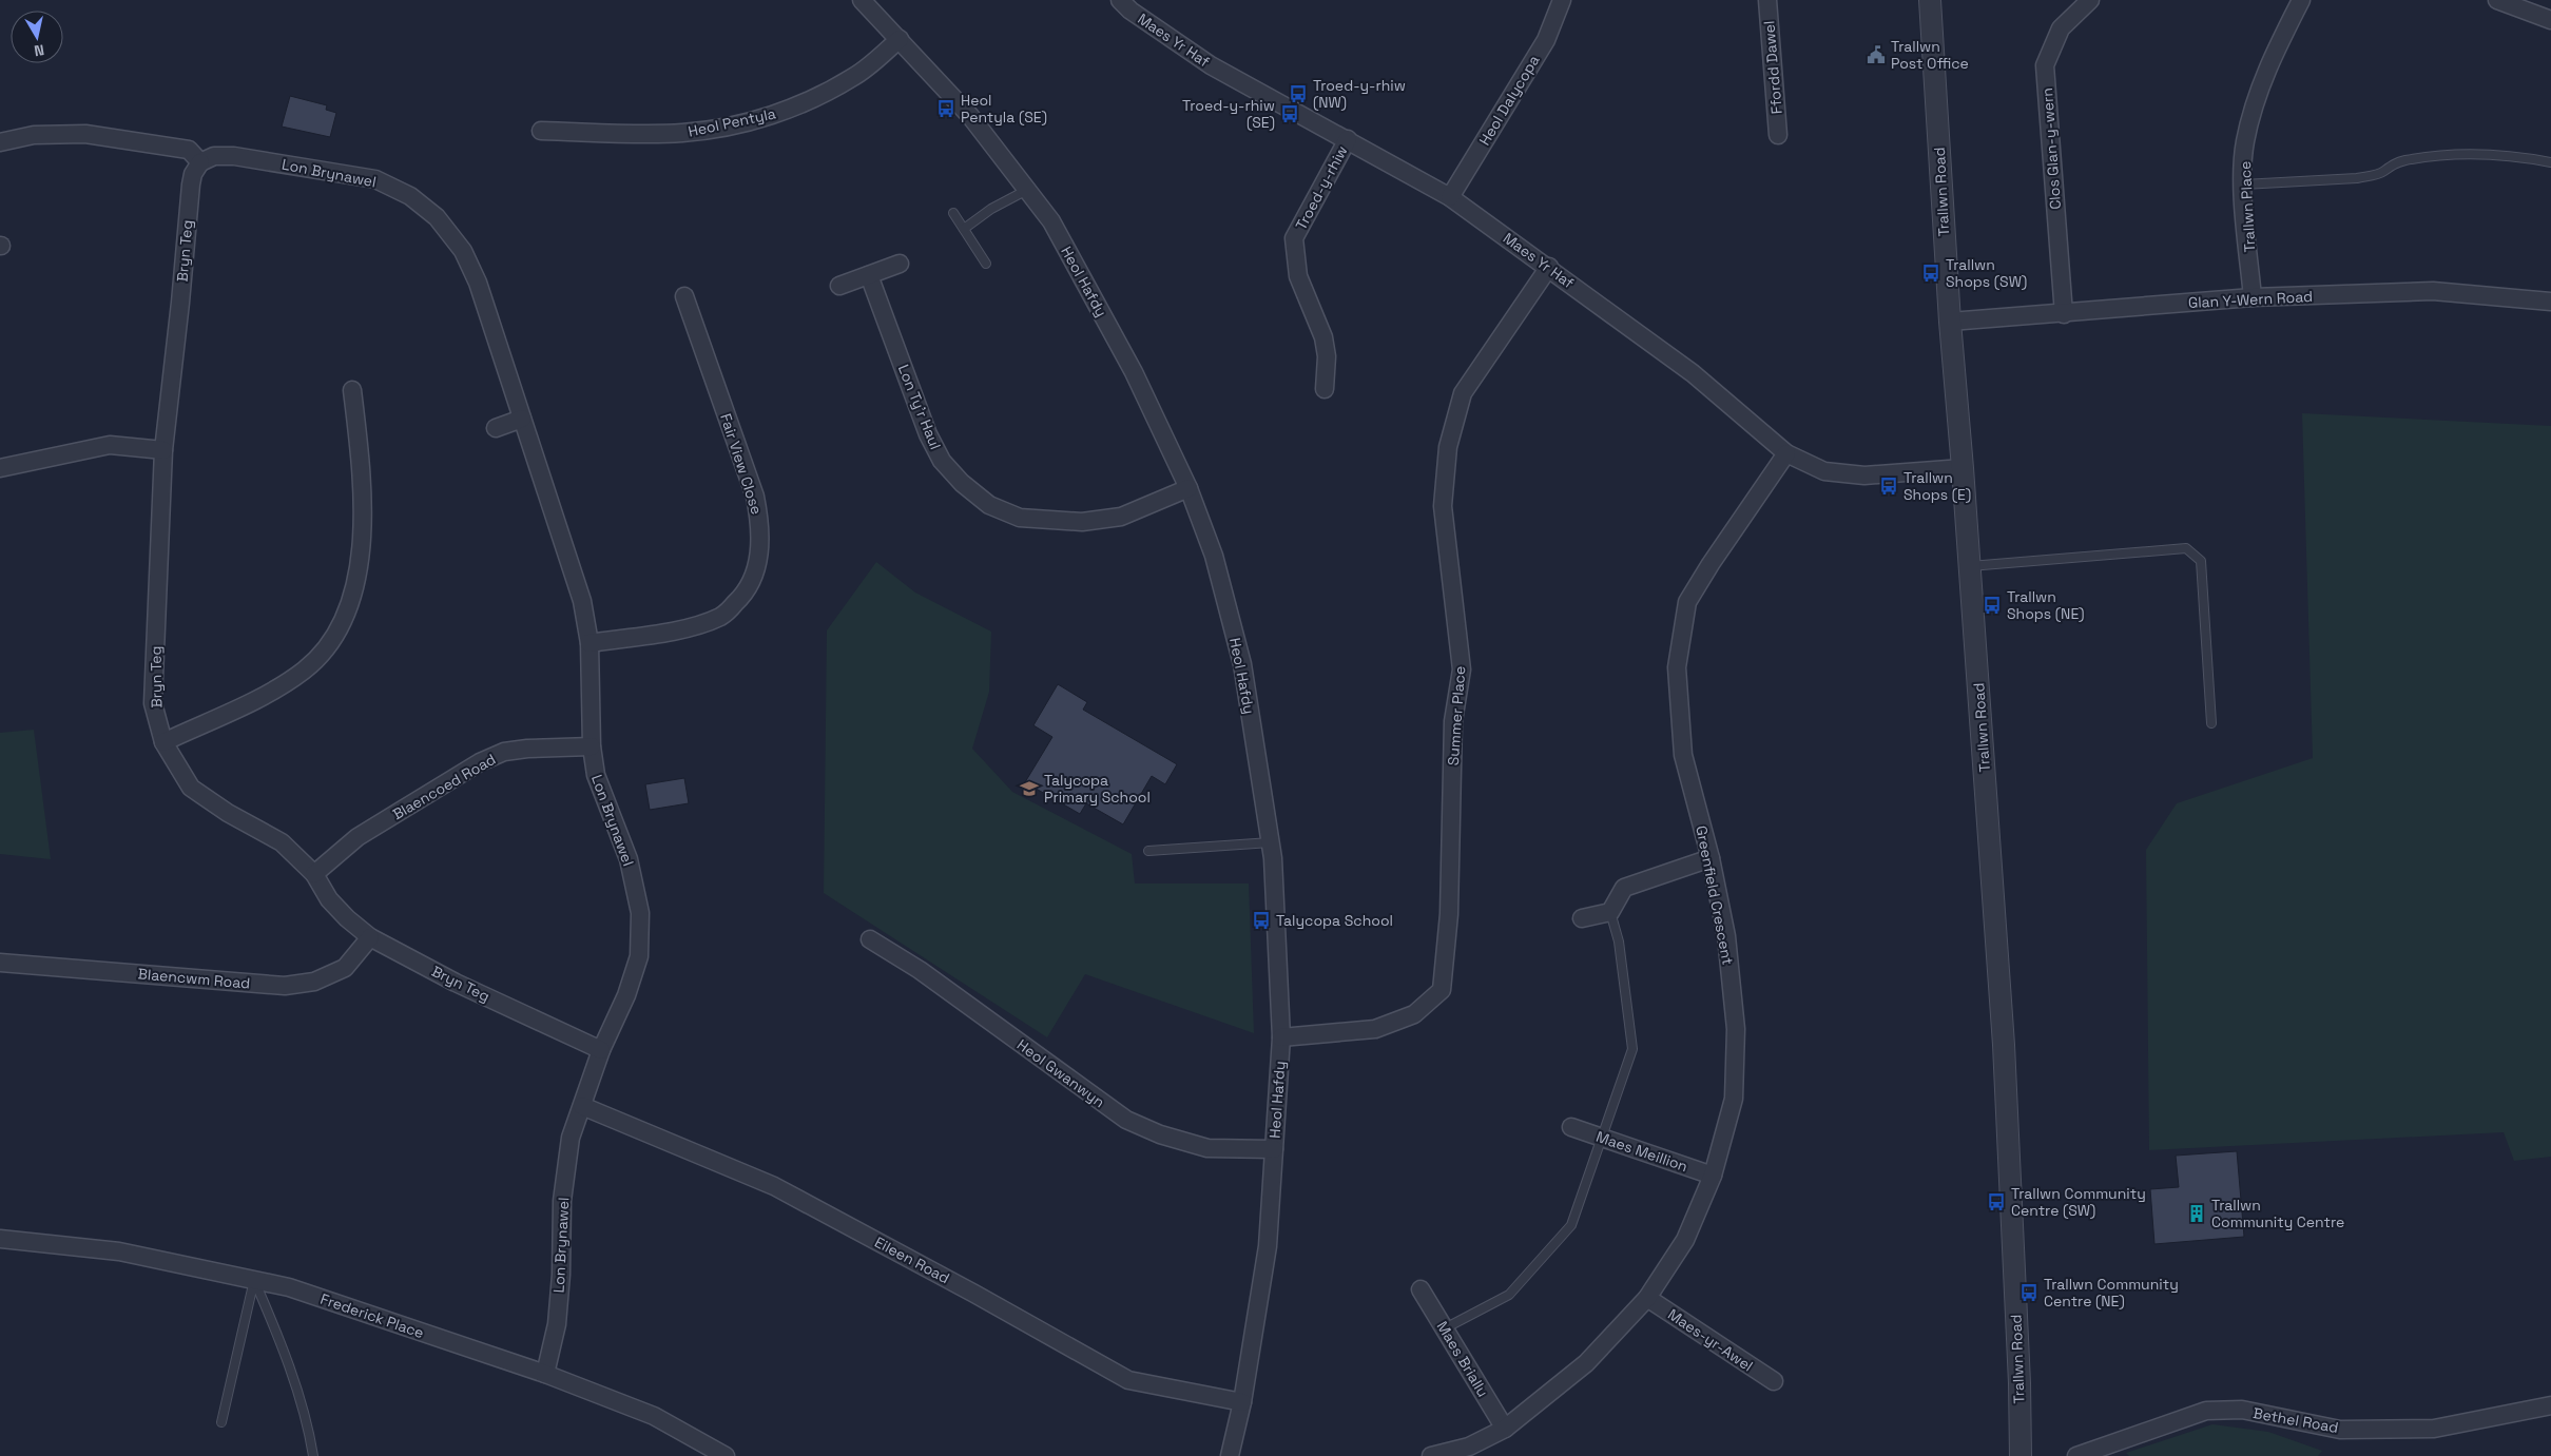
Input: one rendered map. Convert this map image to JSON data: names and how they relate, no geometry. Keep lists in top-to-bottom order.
{
  "streets": {
    "street": [
      "Maes Yr Haf",
      "Ffordd Dawel",
      "Heol Dalycopa",
      "Heol Pentyla",
      "Clos Glan-y-wern",
      "Lon Brynawel",
      "Troed-y-rhiw",
      "Trallwn Road",
      "Trallwn Place",
      "Bryn Teg",
      "Heol Hafdy",
      "Glan Y-Wern Road",
      "Lon Ty'r Haul",
      "Fair View Close",
      "Summer Place",
      "Blaencoed Road",
      "Greenfield Crescent",
      "Blaencwm Road",
      "Heol Gwanwyn",
      "Maes Meillion",
      "Eileen Road",
      "Frederick Place",
      "Maes-yr-Awel",
      "Maes Briallu",
      "Bethel Road"
    ]
  },
  "crossings": [
    ["Maes Yr Haf", "Heol Dalycopa"],
    ["Maes Yr Haf", "Troed-y-rhiw"],
    ["Maes Yr Haf", "Trallwn Road"],
    ["Maes Yr Haf", "Summer Place"],
    ["Maes Yr Haf", "Greenfield Crescent"],
    ["Heol Pentyla", "Heol Hafdy"],
    ["Clos Glan-y-wern", "Glan Y-Wern Road"],
    ["Lon Brynawel", "Bryn Teg"],
    ["Lon Brynawel", "Fair View Close"],
    ["Lon Brynawel", "Blaencoed Road"],
    ["Lon Brynawel", "Eileen Road"],
    ["Lon Brynawel", "Frederick Place"],
    ["Trallwn Road", "Glan Y-Wern Road"],
    ["Trallwn Place", "Glan Y-Wern Road"],
    ["Bryn Teg", "Blaencoed Road"],
    ["Bryn Teg", "Blaencwm Road"],
    ["Heol Hafdy", "Lon Ty'r Haul"],
    ["Heol Hafdy", "Summer Place"],
    ["Heol Hafdy", "Heol Gwanwyn"],
    ["Heol Hafdy", "Eileen Road"],
    ["Greenfield Crescent", "Maes Meillion"],
    ["Greenfield Crescent", "Maes-yr-Awel"],
    ["Greenfield Crescent", "Maes Briallu"]
  ],
  "places": {
    "public building": ["Trallwn Post Office"],
    "bus stop": [
      "Troed-y-rhiw (NW)",
      "Heol Pentyla (SE)",
      "Troed-y-rhiw (SE)",
      "Trallwn Shops (SW)",
      "Trallwn Shops (E)",
      "Trallwn Shops (NE)",
      "Talycopa School",
      "Trallwn Community Centre (SW)",
      "Trallwn Community Centre (NE)"
    ],
    "school or university": ["Talycopa Primary School"],
    "building": ["Trallwn Community Centre"]
  },
  "north": "bottom"
}
